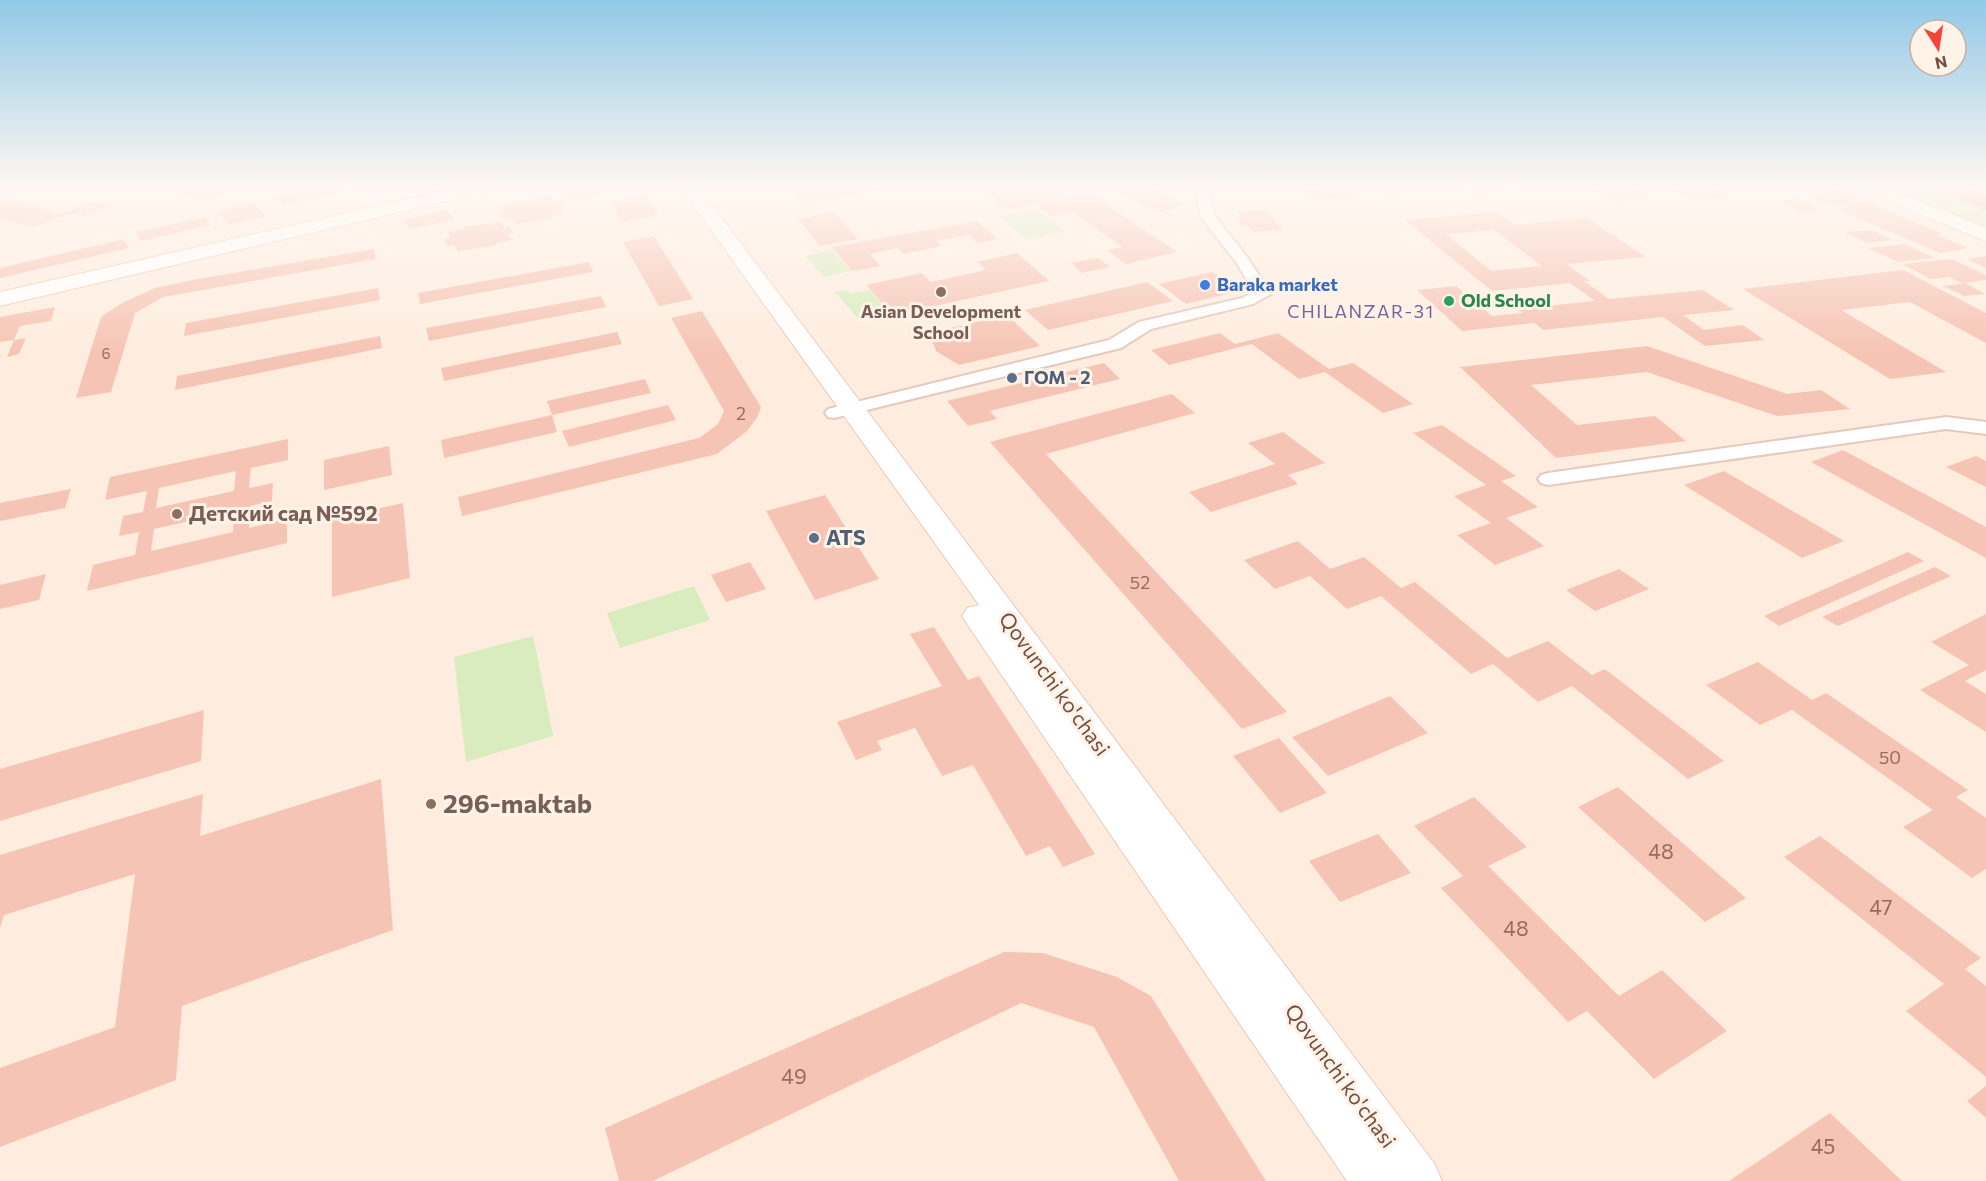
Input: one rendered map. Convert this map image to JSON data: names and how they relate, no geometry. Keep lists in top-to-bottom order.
{
  "streets": {
    "street": ["Qovunchi ko'chasi"]
  },
  "districts": ["CHILANZAR-31"],
  "places": [
    "Baraka market",
    "Asian Development School",
    "Old School",
    "ГОМ - 2",
    "Детcкий сад №592",
    "ATS",
    "296-maktab"
  ],
  "house_numbers": [
    "6",
    "2",
    "52",
    "50",
    "48",
    "47",
    "48",
    "49",
    "45"
  ],
  "north": "bottom"
}
